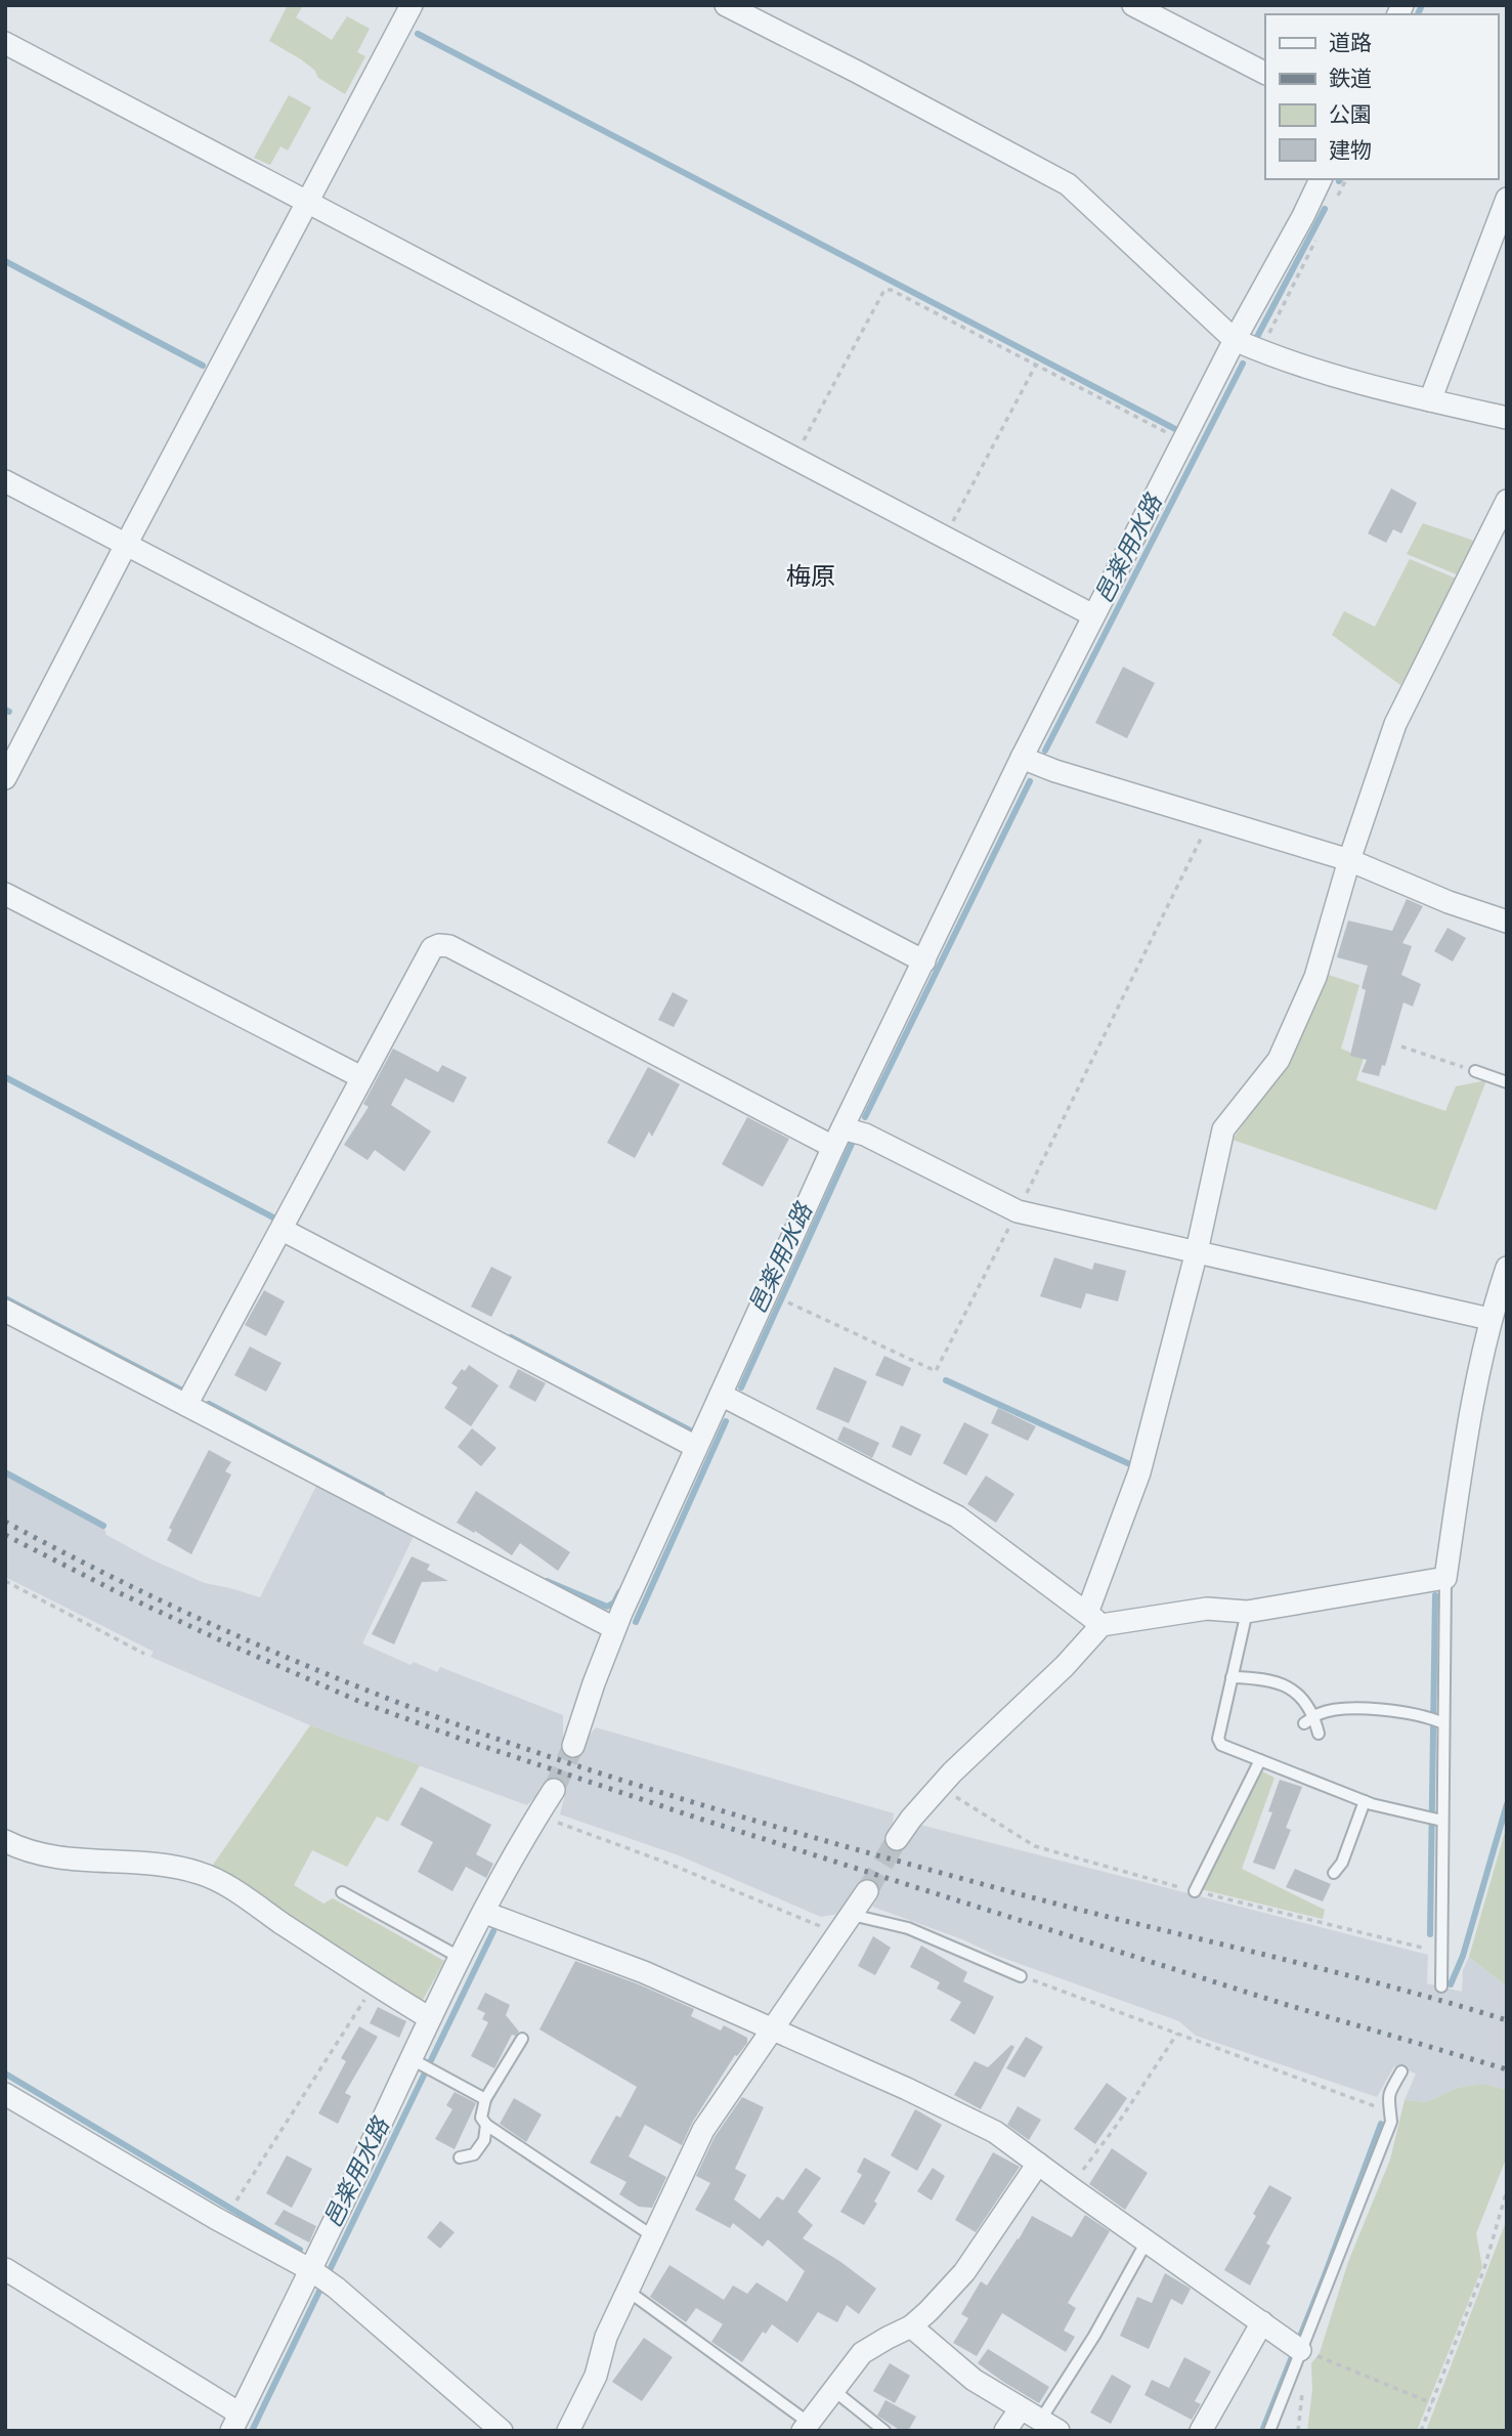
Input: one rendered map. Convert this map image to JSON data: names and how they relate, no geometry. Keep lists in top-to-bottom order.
{
  "districts": ["梅原"],
  "water": ["邑楽用水路"],
  "legend": [
    "道路",
    "鉄道",
    "公園",
    "建物"
  ]
}
